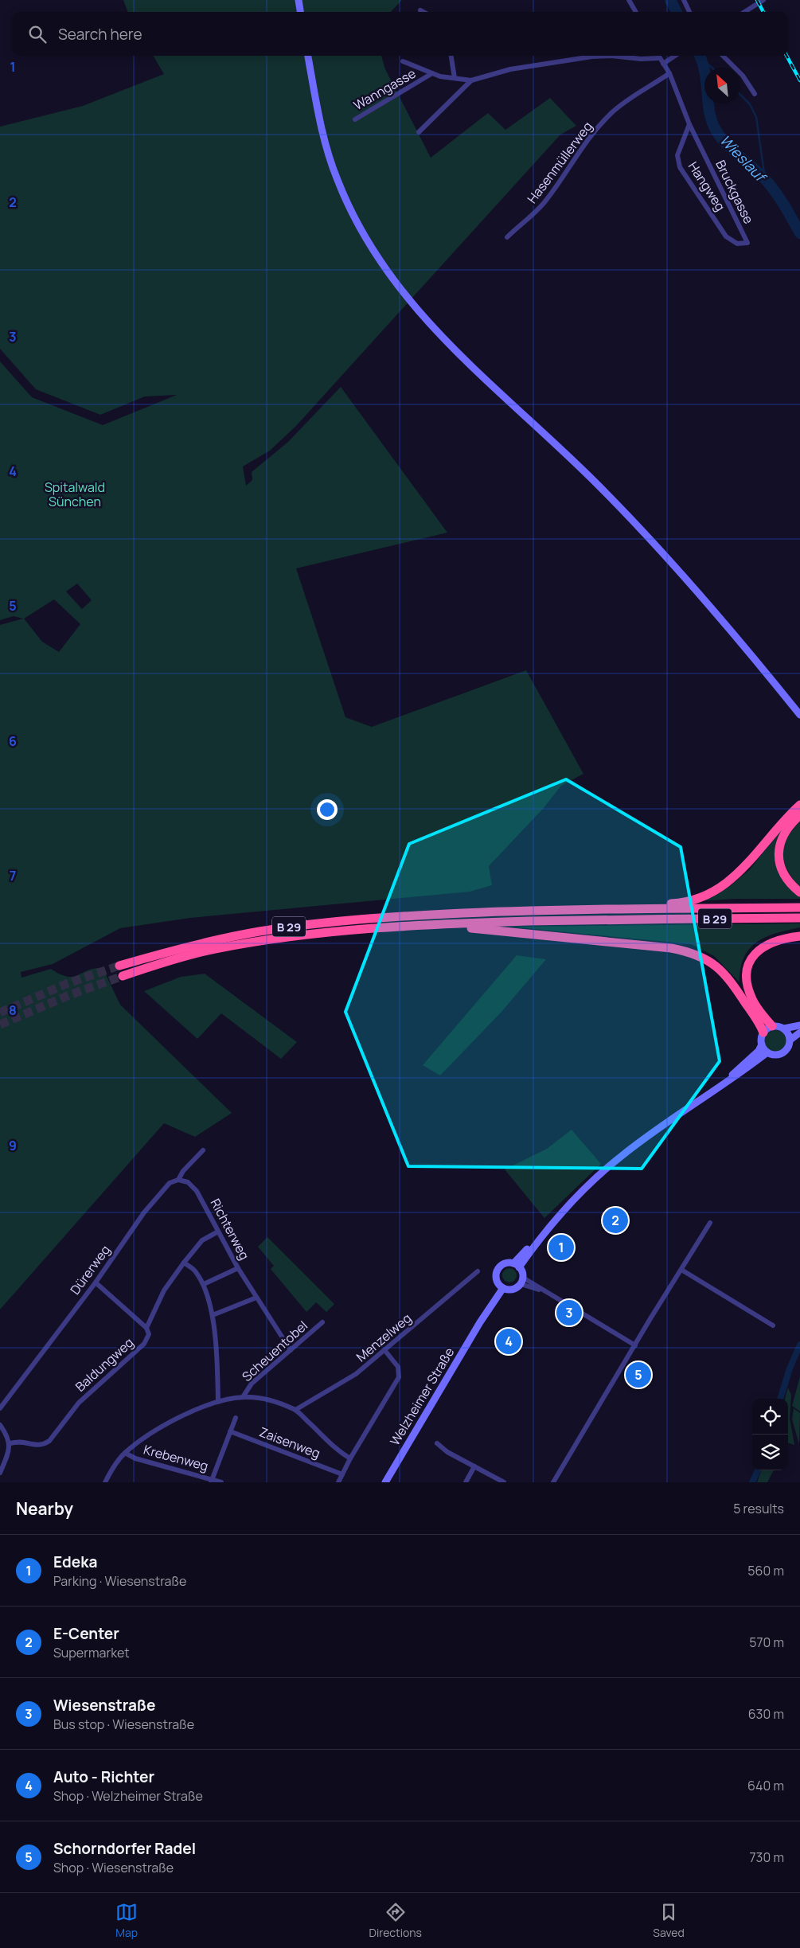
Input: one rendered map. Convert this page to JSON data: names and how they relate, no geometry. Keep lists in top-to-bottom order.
{
  "streets": {
    "highway": ["B 29"],
    "main road": ["Welzheimer Straße"],
    "street": [
      "Wanngasse",
      "Hasenmüllerweg",
      "Hangweg",
      "Bruckgasse",
      "Richterweg",
      "Dürerweg",
      "Menzelweg",
      "Scheuentobel",
      "Baldungweg",
      "Zaisenweg",
      "Krebenweg"
    ]
  },
  "crossings": [
    ["Wanngasse", "Bruckgasse"],
    ["Hasenmüllerweg", "Bruckgasse"],
    ["Hangweg", "Bruckgasse"],
    ["Richterweg", "Dürerweg"],
    ["Richterweg", "Scheuentobel"],
    ["Richterweg", "Baldungweg"]
  ],
  "water": ["Wieslauf"],
  "parks": ["Spitalwald Sünchen"],
  "north": "top left",
  "page": {
    "search": "Search here",
    "pins": [
      "2",
      "1",
      "3",
      "4",
      "5"
    ],
    "heading": ["Nearby", "5 results"],
    "list": [
      {
        "mark": "1",
        "name": "Edeka",
        "note": "Parking · Wiesenstraße",
        "value": "560 m"
      },
      {
        "mark": "2",
        "name": "E-Center",
        "note": "Supermarket",
        "value": "570 m"
      },
      {
        "mark": "3",
        "name": "Wiesenstraße",
        "note": "Bus stop · Wiesenstraße",
        "value": "630 m"
      },
      {
        "mark": "4",
        "name": "Auto - Richter",
        "note": "Shop · Welzheimer Straße",
        "value": "640 m"
      },
      {
        "mark": "5",
        "name": "Schorndorfer Radel",
        "note": "Shop · Wiesenstraße",
        "value": "730 m"
      }
    ],
    "nav": ["Map", "Directions", "Saved"]
  },
  "grid": {
    "rows": [
      "1",
      "2",
      "3",
      "4",
      "5",
      "6",
      "7",
      "8",
      "9"
    ]
  }
}
